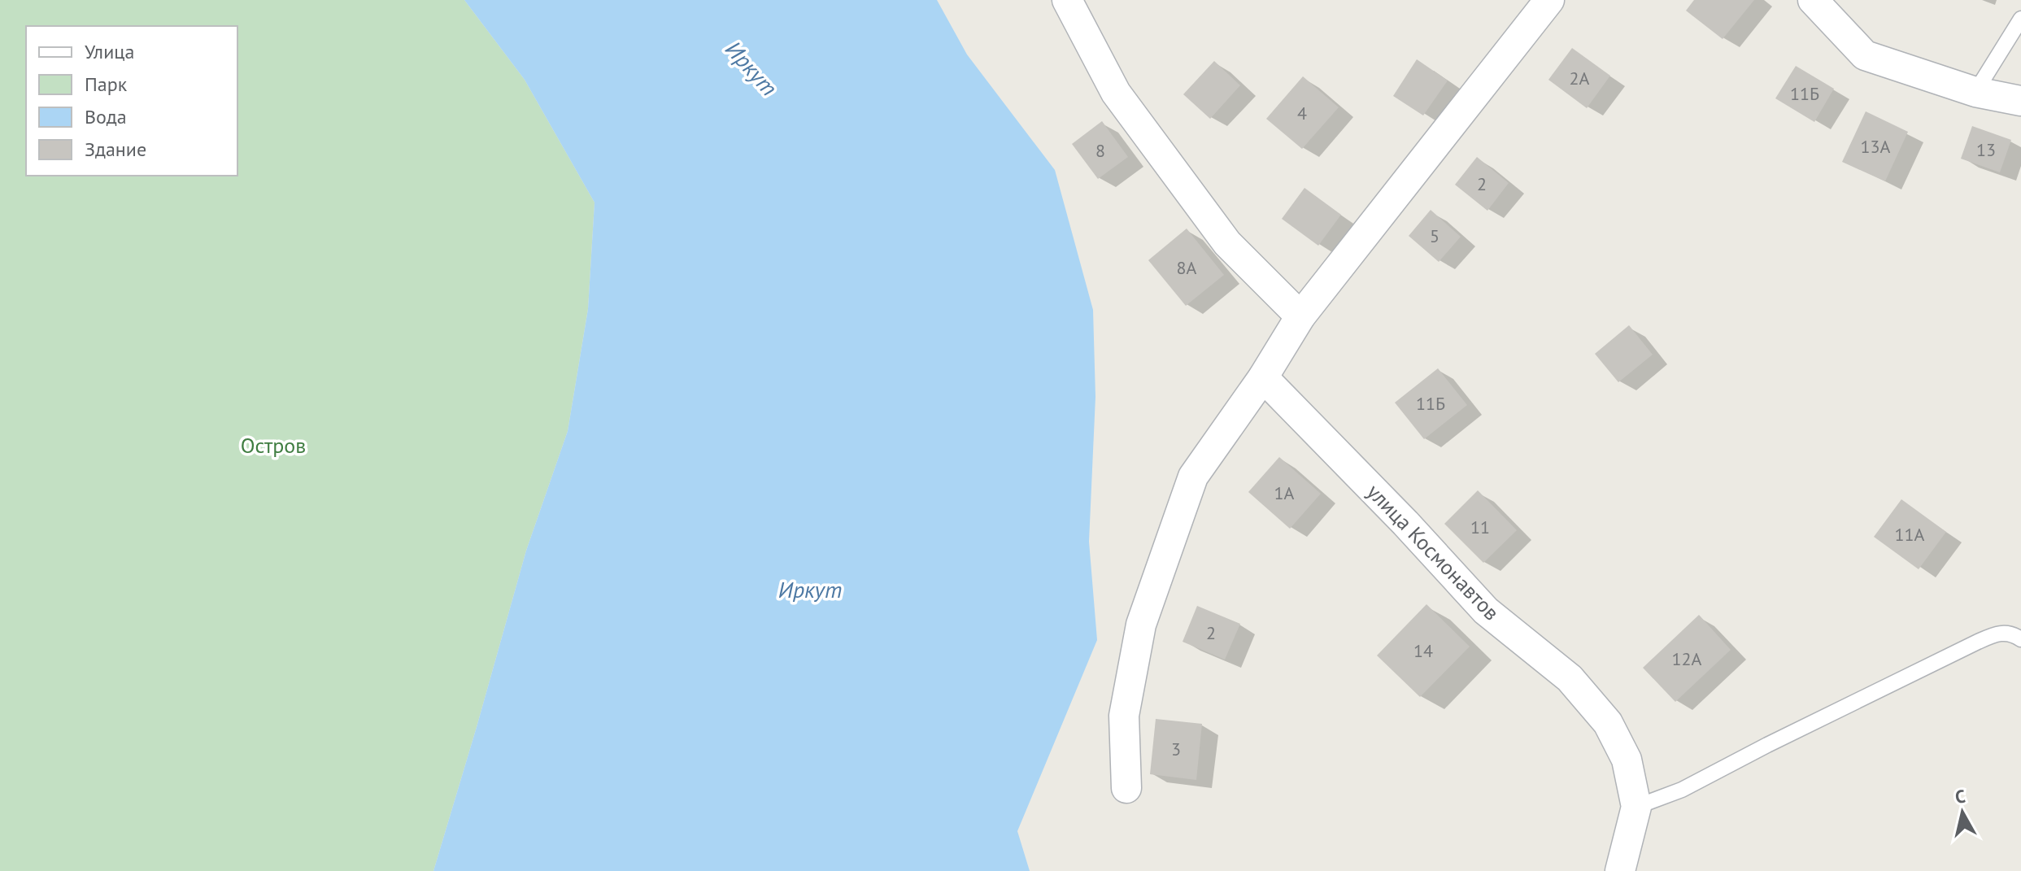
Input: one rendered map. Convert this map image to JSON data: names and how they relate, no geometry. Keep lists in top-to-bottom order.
{
  "streets": {
    "street": ["улица Космонавтов"]
  },
  "water": ["Иркут"],
  "parks": ["Остров"],
  "house_numbers": [
    "2А",
    "11Б",
    "4",
    "13А",
    "13",
    "8",
    "2",
    "5",
    "8А",
    "11Б",
    "1А",
    "11",
    "11А",
    "2",
    "14",
    "12А",
    "3"
  ],
  "legend": [
    "Улица",
    "Парк",
    "Вода",
    "Здание"
  ],
  "north": "top"
}
